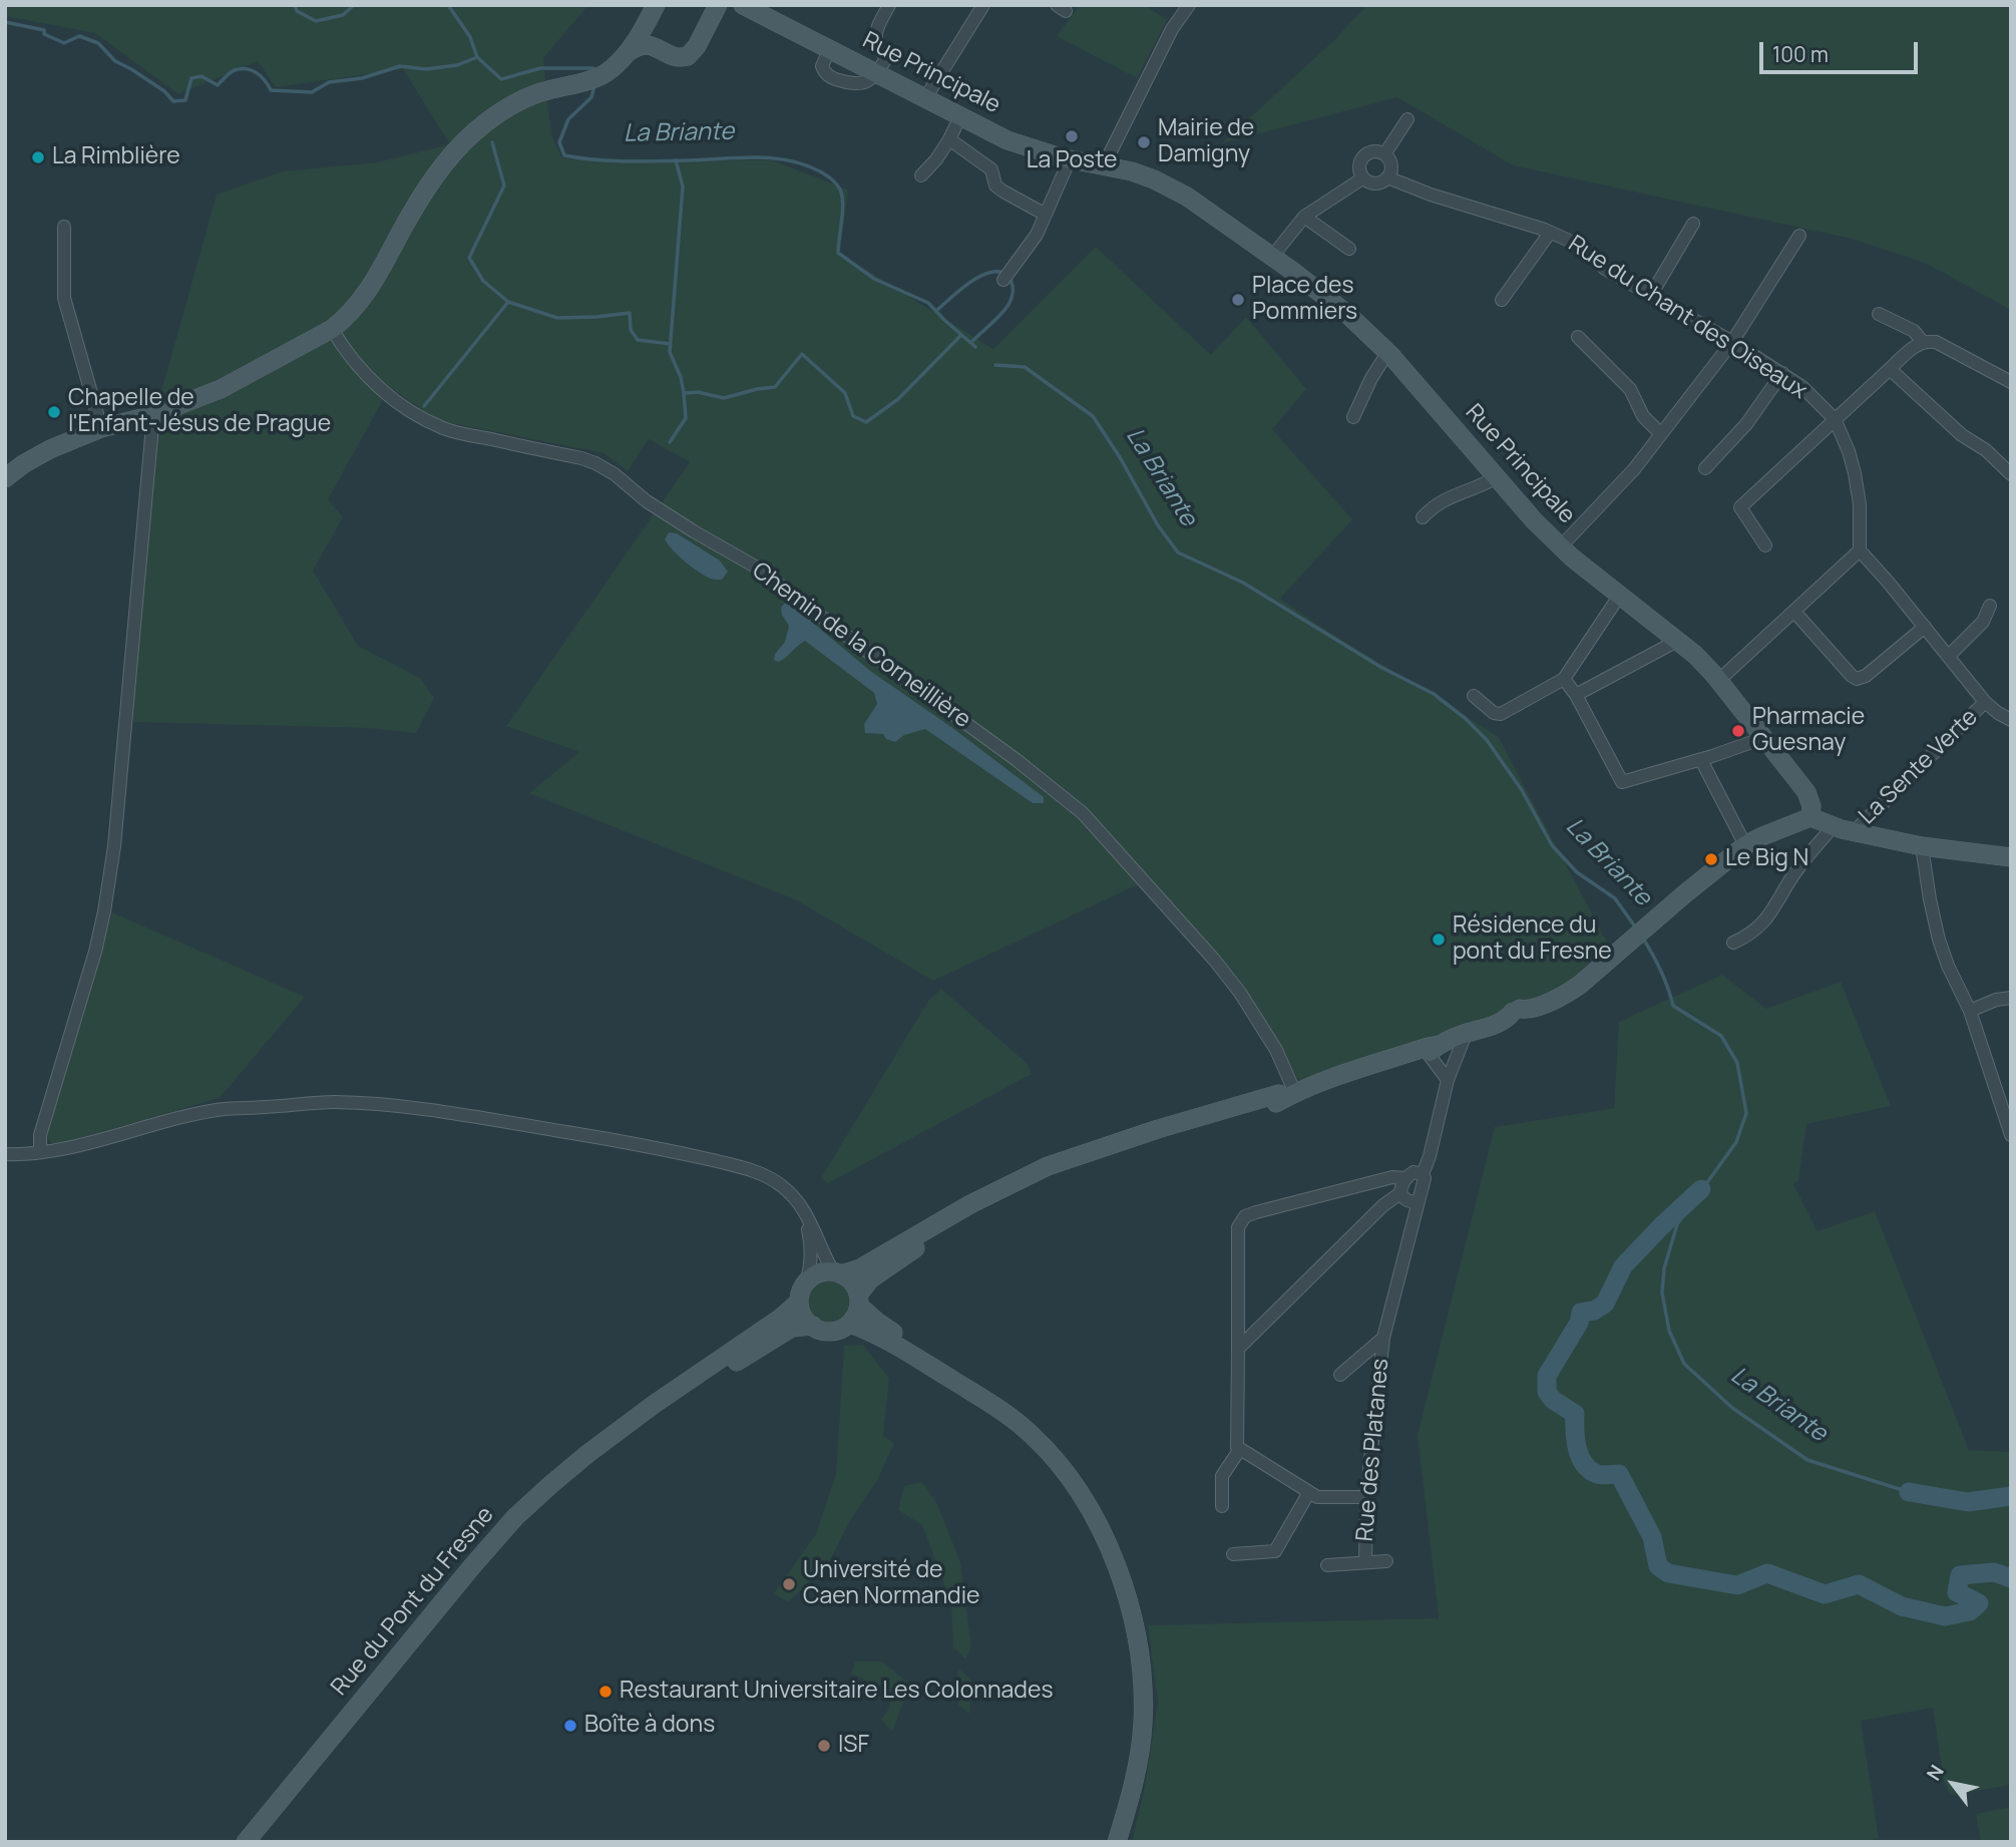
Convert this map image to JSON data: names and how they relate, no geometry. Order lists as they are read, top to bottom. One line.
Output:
{"streets":{"main road":["Rue Principale","Rue du Pont du Fresne"],"street":["Rue du Chant des Oiseaux","Chemin de la Corneillière","La Sente Verte","Rue des Platanes"]},"water":["La Briante"],"places":["La Poste","Mairie de Damigny","La Rimblière","Place des Pommiers","Chapelle de l'Enfant-Jésus de Prague","Pharmacie Guesnay","Le Big N","Résidence du pont du Fresne","Université de Caen Normandie","Restaurant Universitaire Les Colonnades","Boîte à dons","ISF"],"scale_bar":"100 m","north":"top left"}
